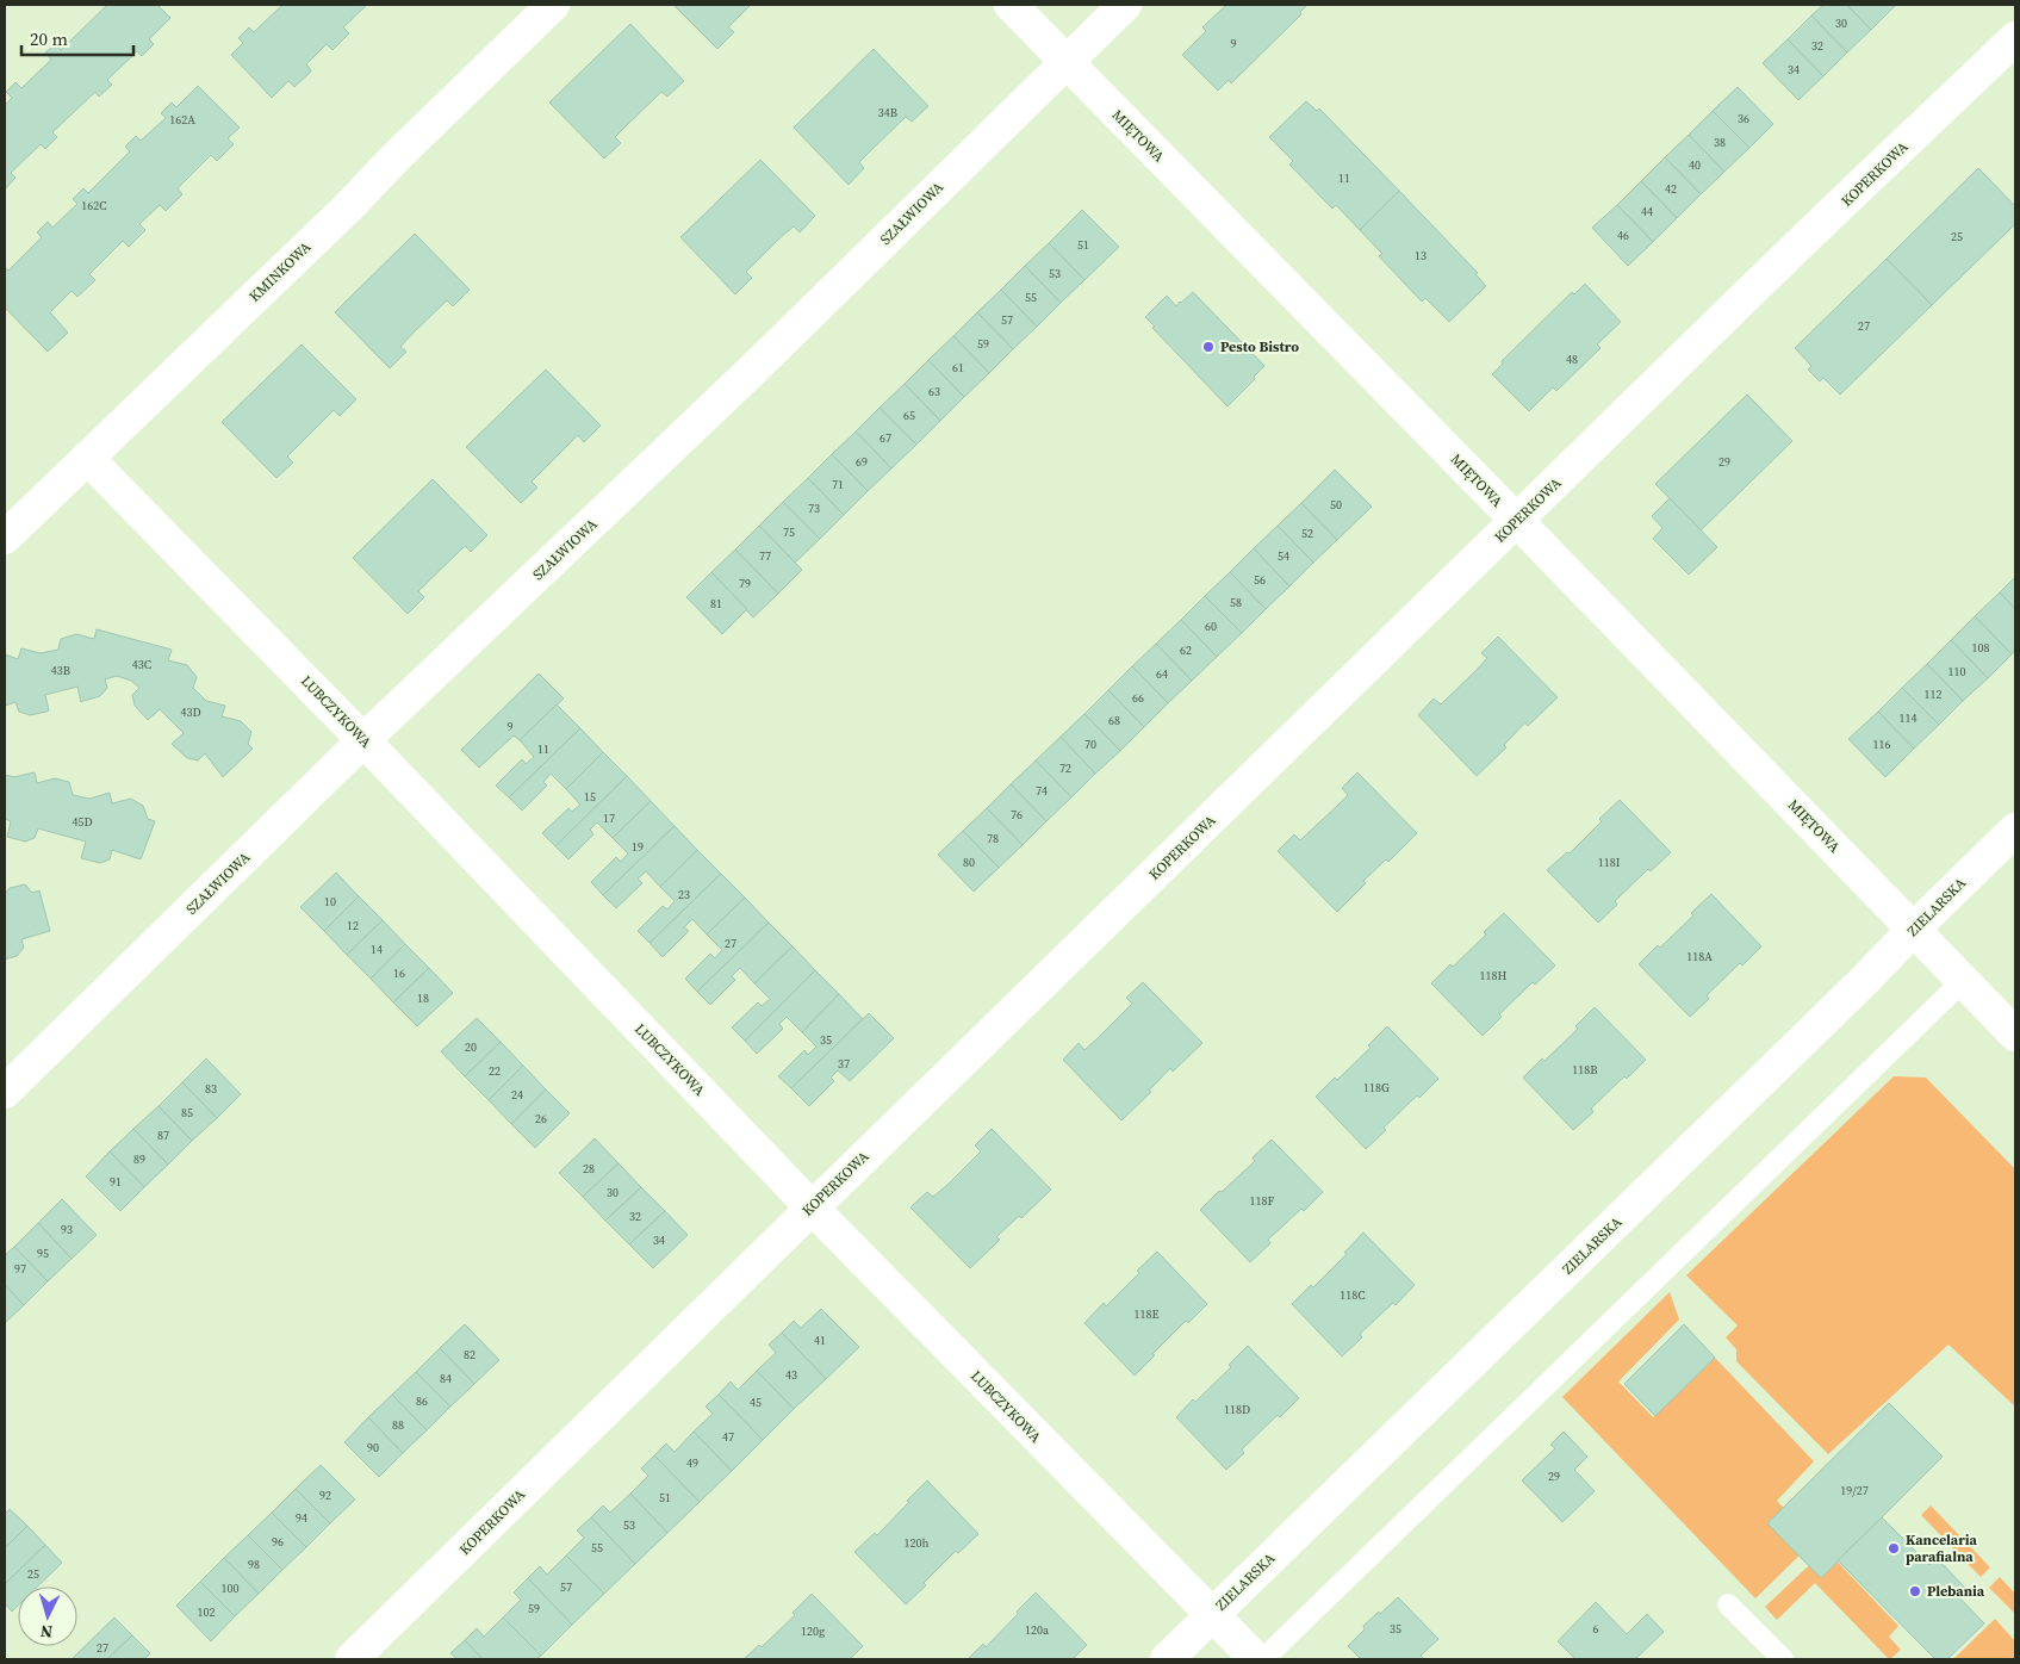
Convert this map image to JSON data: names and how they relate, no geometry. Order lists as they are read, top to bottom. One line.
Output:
{"streets":{"street":["MIĘTOWA","KOPERKOWA","SZAŁWIOWA","KMINKOWA","LUBCZYKOWA","ZIELARSKA"]},"crossings":[["MIĘTOWA","KOPERKOWA"],["MIĘTOWA","SZAŁWIOWA"],["MIĘTOWA","ZIELARSKA"],["KOPERKOWA","LUBCZYKOWA"],["SZAŁWIOWA","LUBCZYKOWA"],["KMINKOWA","LUBCZYKOWA"],["LUBCZYKOWA","ZIELARSKA"]],"places":["Pesto Bistro","Kancelaria parafialna","Plebania"],"house_numbers":["30","9","32","34","34B","36","162A","38","40","11","42","162C","44","46","25","51","13","53","55","57","27","59","48","61","63","65","67","69","29","71","50","73","75","52","77","54","56","79","58","81","60","108","62","43C","43B","110","64","112","66","43D","114","68","9","70","116","11","72","74","15","76","17","45D","78","19","80","118I","23","10","12","27","14","118A","16","118H","18","35","20","37","118B","22","118G","83","24","85","26","87","89","28","91","30","118F","32","93","34","95","97","118C","118E","41","82","43","84","86","45","118D","88","47","90","49","29","19/27","92","51","94","53","96","120h","55","98","25","57","100","59","102","35","6","120a","120g","27"],"scale_bar":"20 m","north":"bottom"}
